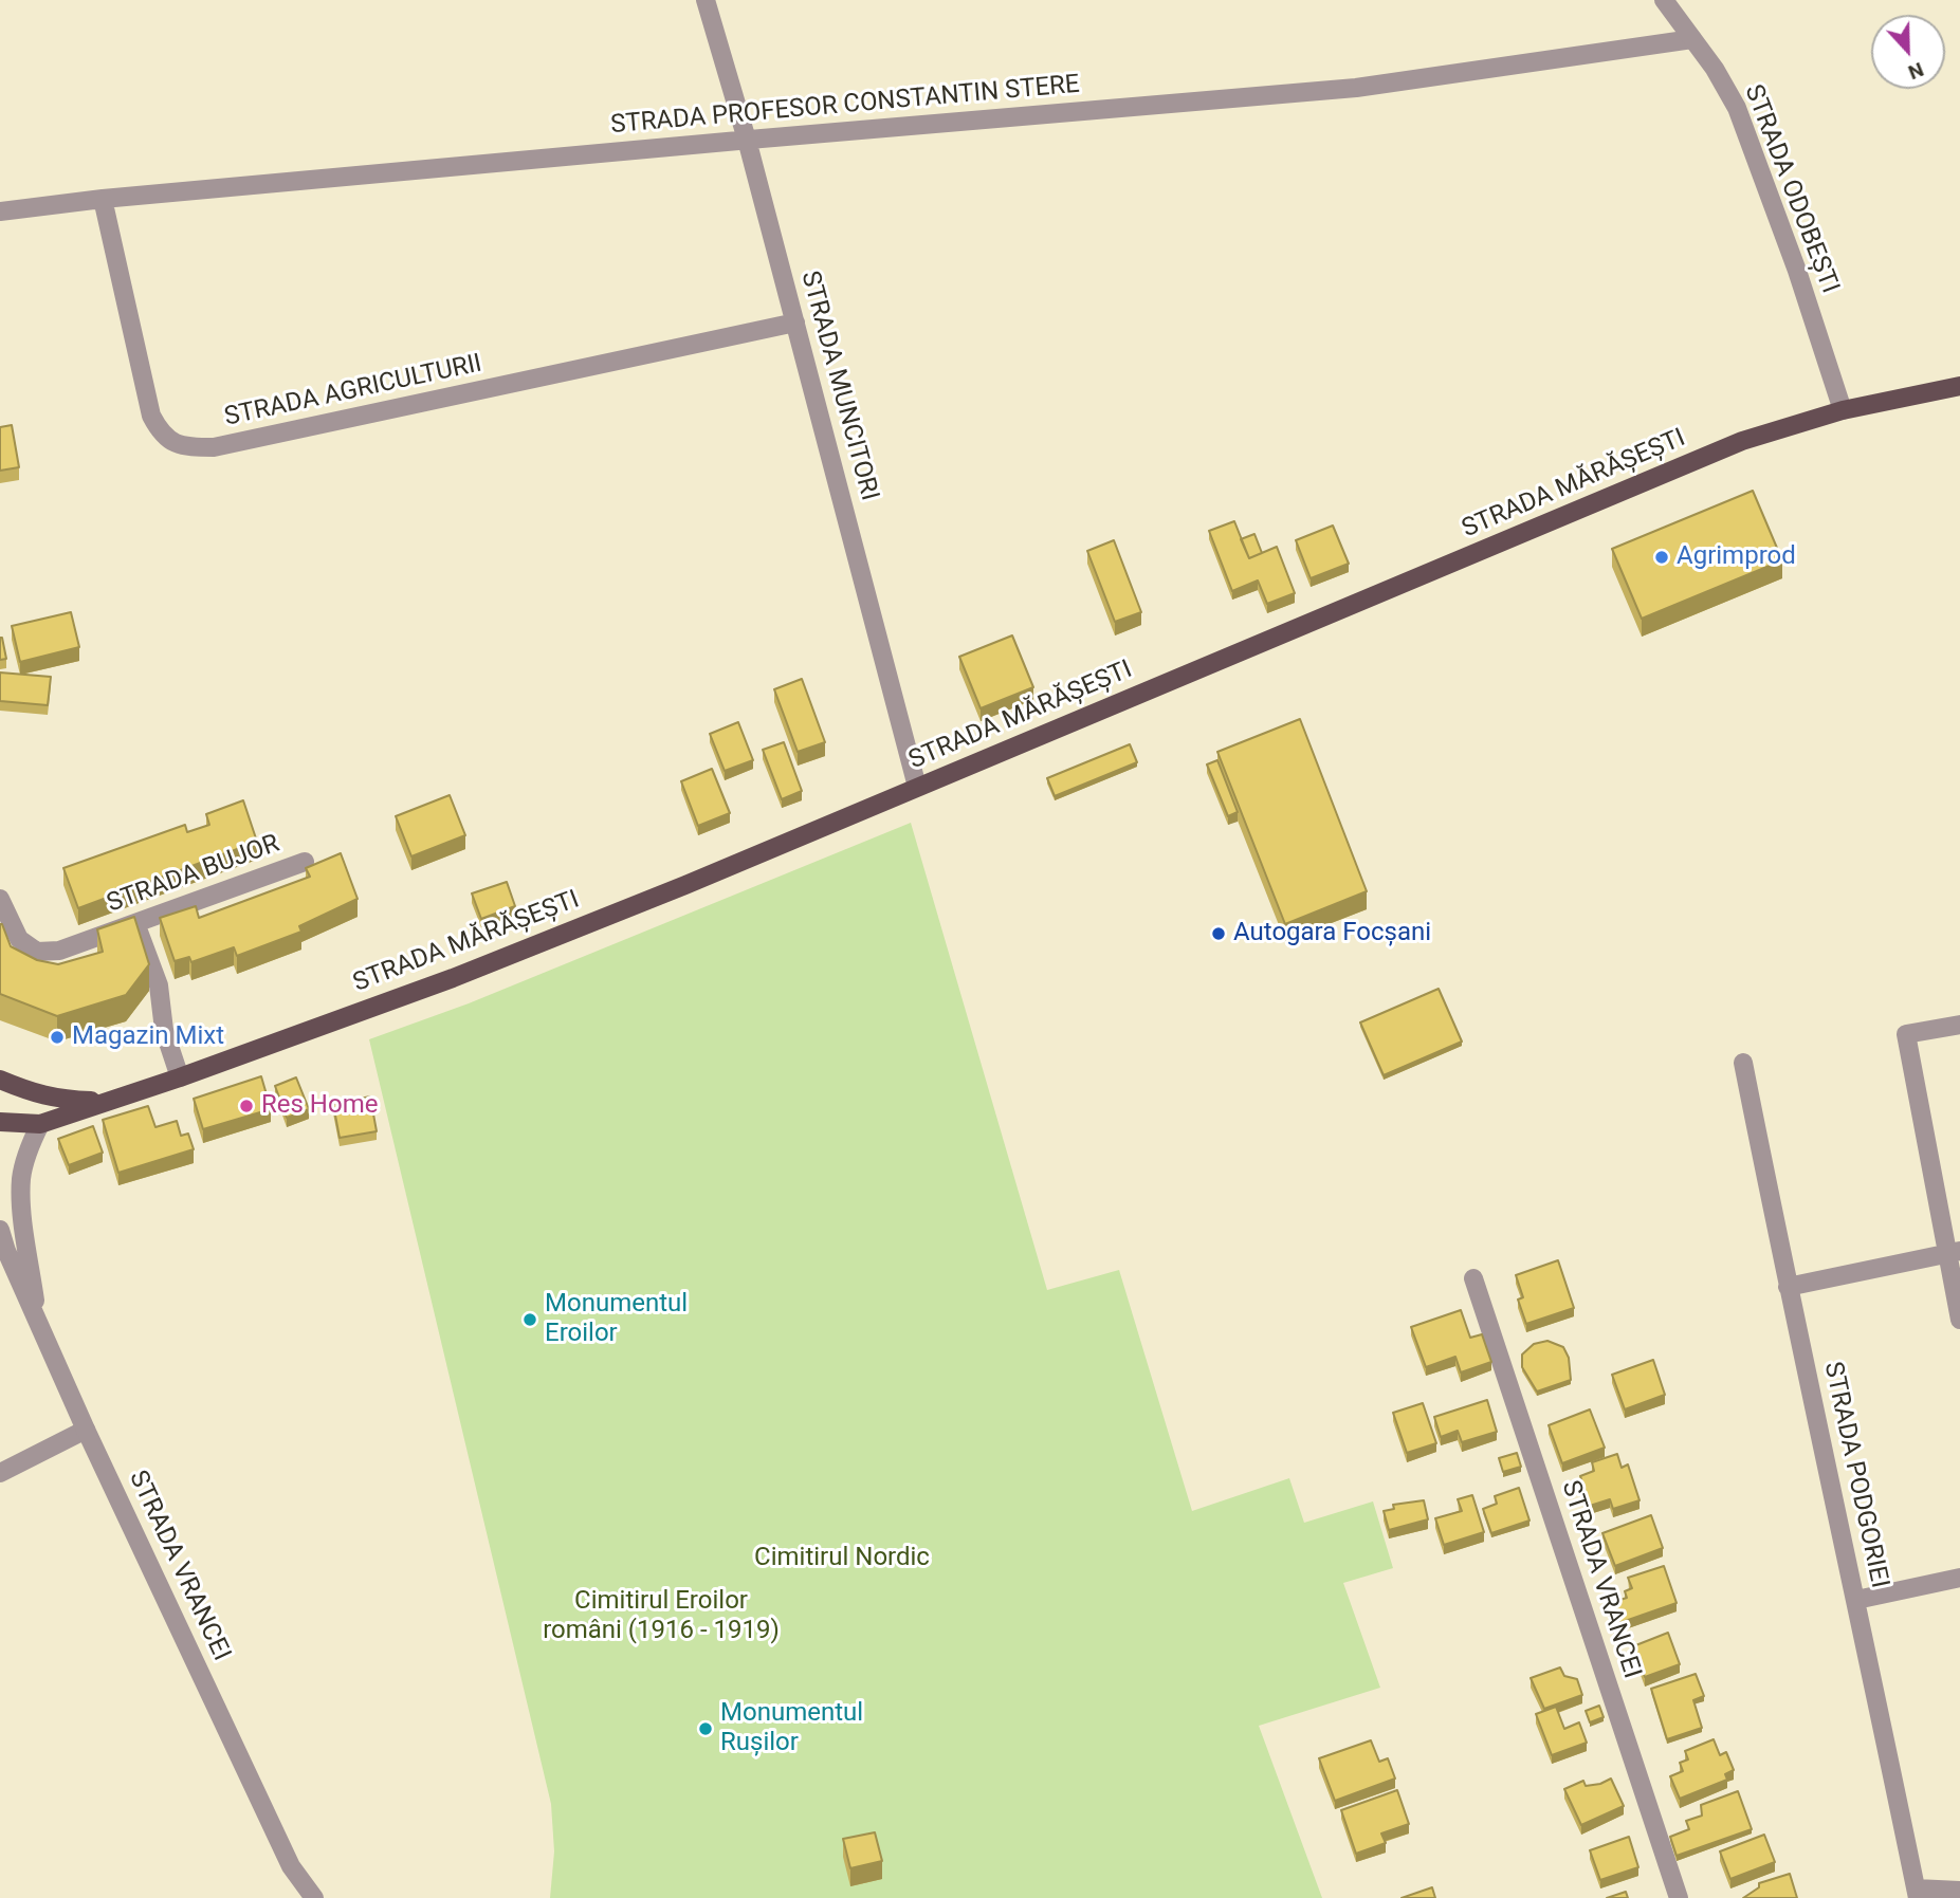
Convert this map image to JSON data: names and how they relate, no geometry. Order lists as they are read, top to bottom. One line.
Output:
{"streets":{"main road":["STRADA MĂRĂȘEȘTI"],"street":["STRADA PROFESOR CONSTANTIN STERE","STRADA ODOBEȘTI","STRADA MUNCITORI","STRADA AGRICULTURII","STRADA BUJOR","STRADA PODGORIEI","STRADA VRANCEI"]},"crossings":[["STRADA PROFESOR CONSTANTIN STERE","STRADA ODOBEȘTI"],["STRADA PROFESOR CONSTANTIN STERE","STRADA MUNCITORI"],["STRADA PROFESOR CONSTANTIN STERE","STRADA AGRICULTURII"],["STRADA ODOBEȘTI","STRADA MĂRĂȘEȘTI"],["STRADA MUNCITORI","STRADA AGRICULTURII"],["STRADA MUNCITORI","STRADA MĂRĂȘEȘTI"]],"parks":["Cimitirul Nordic","Cimitirul Eroilor români (1916 - 1919)"],"places":["Agrimprod","Autogara Focșani","Magazin Mixt","Res Home","Monumentul Eroilor","Monumentul Rușilor"],"north":"bottom"}
